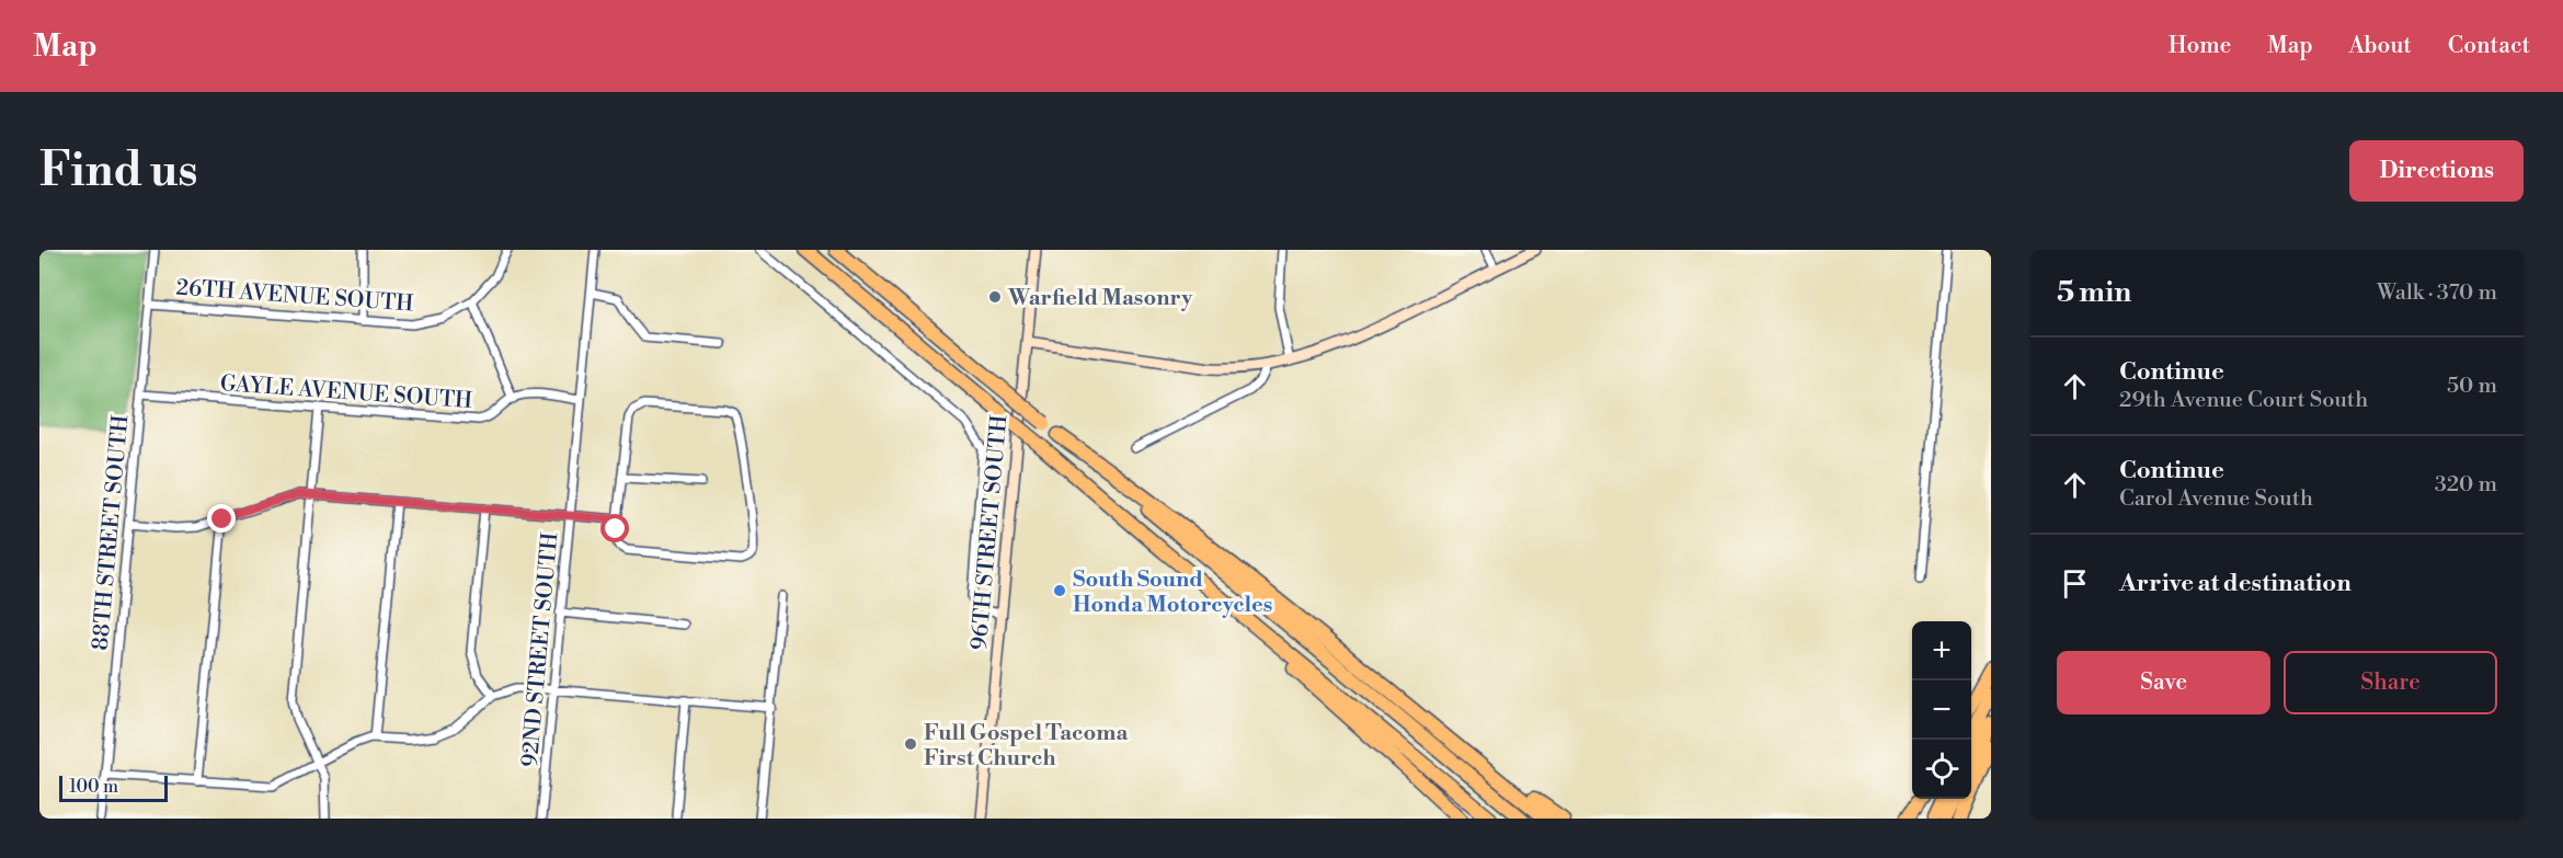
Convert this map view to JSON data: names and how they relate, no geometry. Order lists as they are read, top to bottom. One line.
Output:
{"streets":{"main road":["96TH STREET SOUTH"],"street":["26TH AVENUE SOUTH","GAYLE AVENUE SOUTH","88TH STREET SOUTH","92ND STREET SOUTH"]},"crossings":[["26TH AVENUE SOUTH","88TH STREET SOUTH"],["GAYLE AVENUE SOUTH","88TH STREET SOUTH"]],"places":["Warfield Masonry","South Sound Honda Motorcycles","Full Gospel Tacoma First Church"],"scale_bar":"100 m","page":{"header":"Map","nav":["Home","Map","About","Contact"],"buttons":["Directions",["Save","Share"]],"title":"Find us","heading":["5 min","Walk · 370 m"],"list":[["Continue","29th Avenue Court South","50 m"],["Continue","Carol Avenue South","320 m"],"Arrive at destination"],"map_buttons":["+","−"],"scale":"100 m"}}
